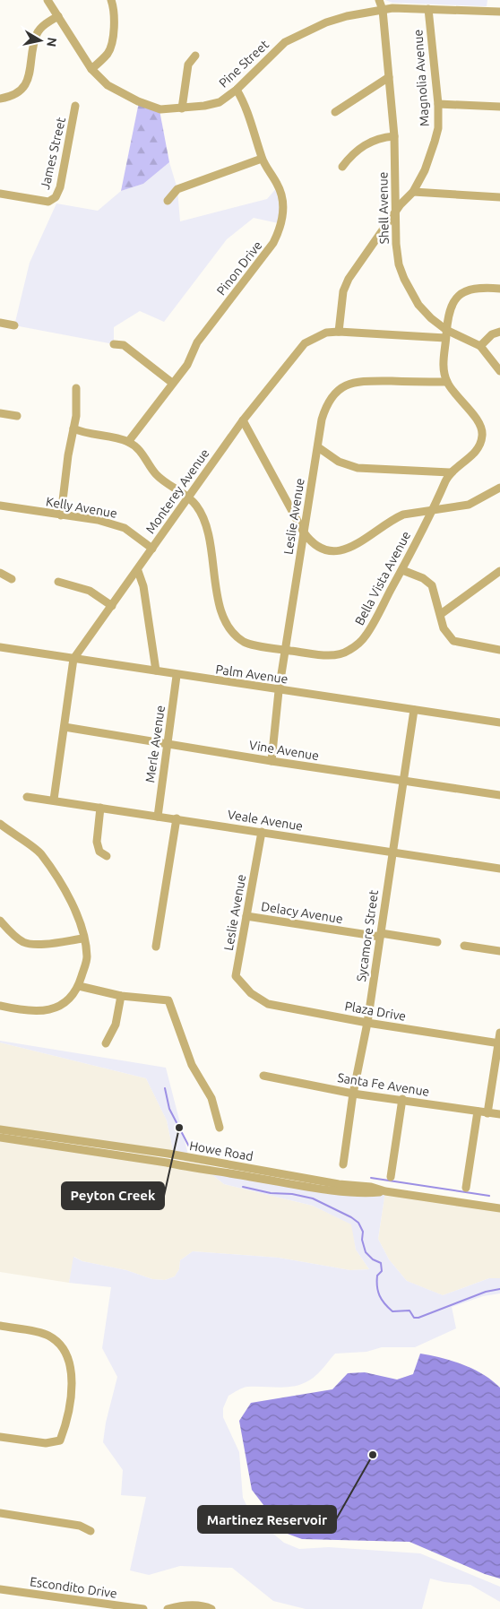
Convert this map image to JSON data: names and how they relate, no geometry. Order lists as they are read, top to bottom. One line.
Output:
{"streets":{"street":["Pine Street","Magnolia Avenue","James Street","Shell Avenue","Pinon Drive","Monterey Avenue","Kelly Avenue","Leslie Avenue","Bella Vista Avenue","Palm Avenue","Merle Avenue","Vine Avenue","Veale Avenue","Delacy Avenue","Sycamore Street","Plaza Drive","Santa Fe Avenue","Howe Road","Escondito Drive"]},"crossings":[["Pine Street","Magnolia Avenue"],["Pine Street","Shell Avenue"],["Pine Street","Pinon Drive"],["Magnolia Avenue","Shell Avenue"],["Magnolia Avenue","Monterey Avenue"],["Shell Avenue","Monterey Avenue"],["Shell Avenue","Bella Vista Avenue"],["Pinon Drive","Bella Vista Avenue"],["Monterey Avenue","Kelly Avenue"],["Monterey Avenue","Bella Vista Avenue"],["Monterey Avenue","Palm Avenue"],["Monterey Avenue","Vine Avenue"],["Monterey Avenue","Veale Avenue"],["Leslie Avenue","Bella Vista Avenue"],["Leslie Avenue","Palm Avenue"],["Leslie Avenue","Vine Avenue"],["Leslie Avenue","Veale Avenue"],["Leslie Avenue","Delacy Avenue"],["Leslie Avenue","Plaza Drive"],["Palm Avenue","Merle Avenue"],["Palm Avenue","Sycamore Street"],["Merle Avenue","Vine Avenue"],["Merle Avenue","Veale Avenue"],["Vine Avenue","Sycamore Street"],["Veale Avenue","Sycamore Street"],["Delacy Avenue","Sycamore Street"],["Sycamore Street","Plaza Drive"],["Sycamore Street","Santa Fe Avenue"]],"places":["Peyton Creek","Martinez Reservoir"],"north":"right"}
